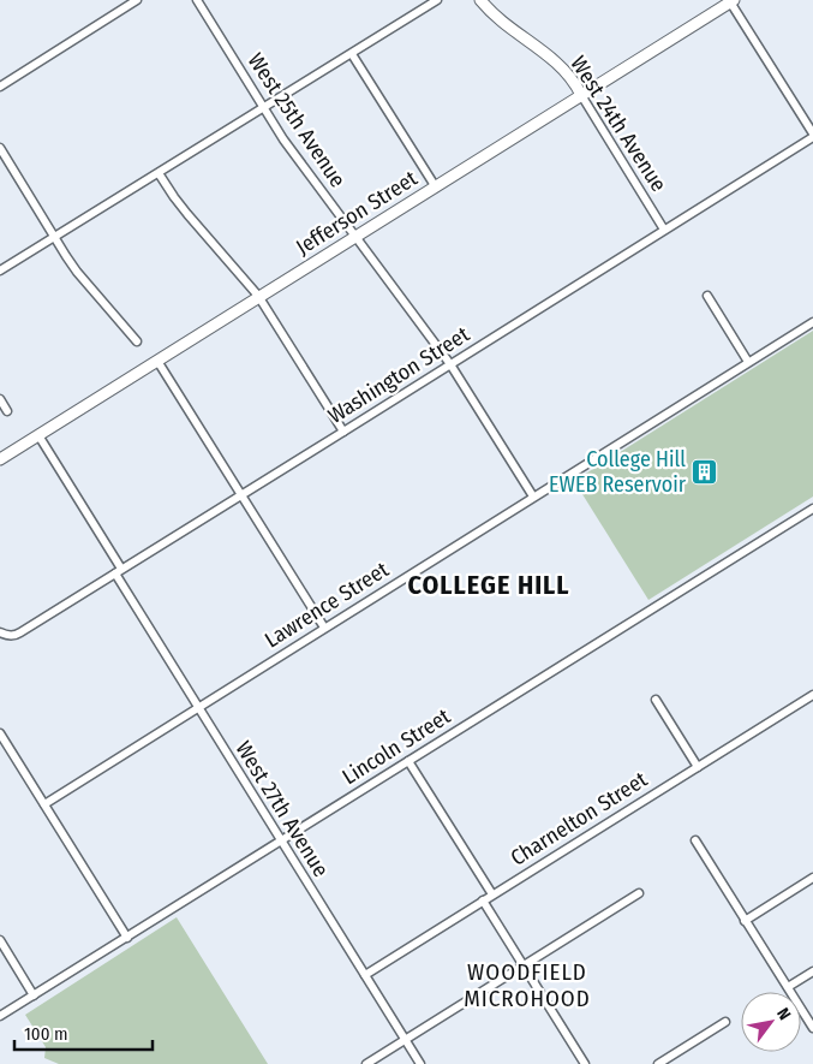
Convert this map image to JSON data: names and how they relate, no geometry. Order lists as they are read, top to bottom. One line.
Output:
{"streets":{"street":["West 25th Avenue","West 24th Avenue","Jefferson Street","Washington Street","Lawrence Street","Lincoln Street","West 27th Avenue","Charnelton Street"]},"crossings":[["West 25th Avenue","Jefferson Street"],["West 25th Avenue","Washington Street"],["West 25th Avenue","Lawrence Street"],["West 24th Avenue","Jefferson Street"],["West 24th Avenue","Washington Street"],["Jefferson Street","West 27th Avenue"],["Washington Street","West 27th Avenue"],["Lawrence Street","West 27th Avenue"],["Lincoln Street","West 27th Avenue"],["West 27th Avenue","Charnelton Street"]],"districts":["COLLEGE HILL","WOODFIELD MICROHOOD"],"places":{"building":["College Hill EWEB Reservoir"]},"scale_bar":"100 m","north":"top right"}
